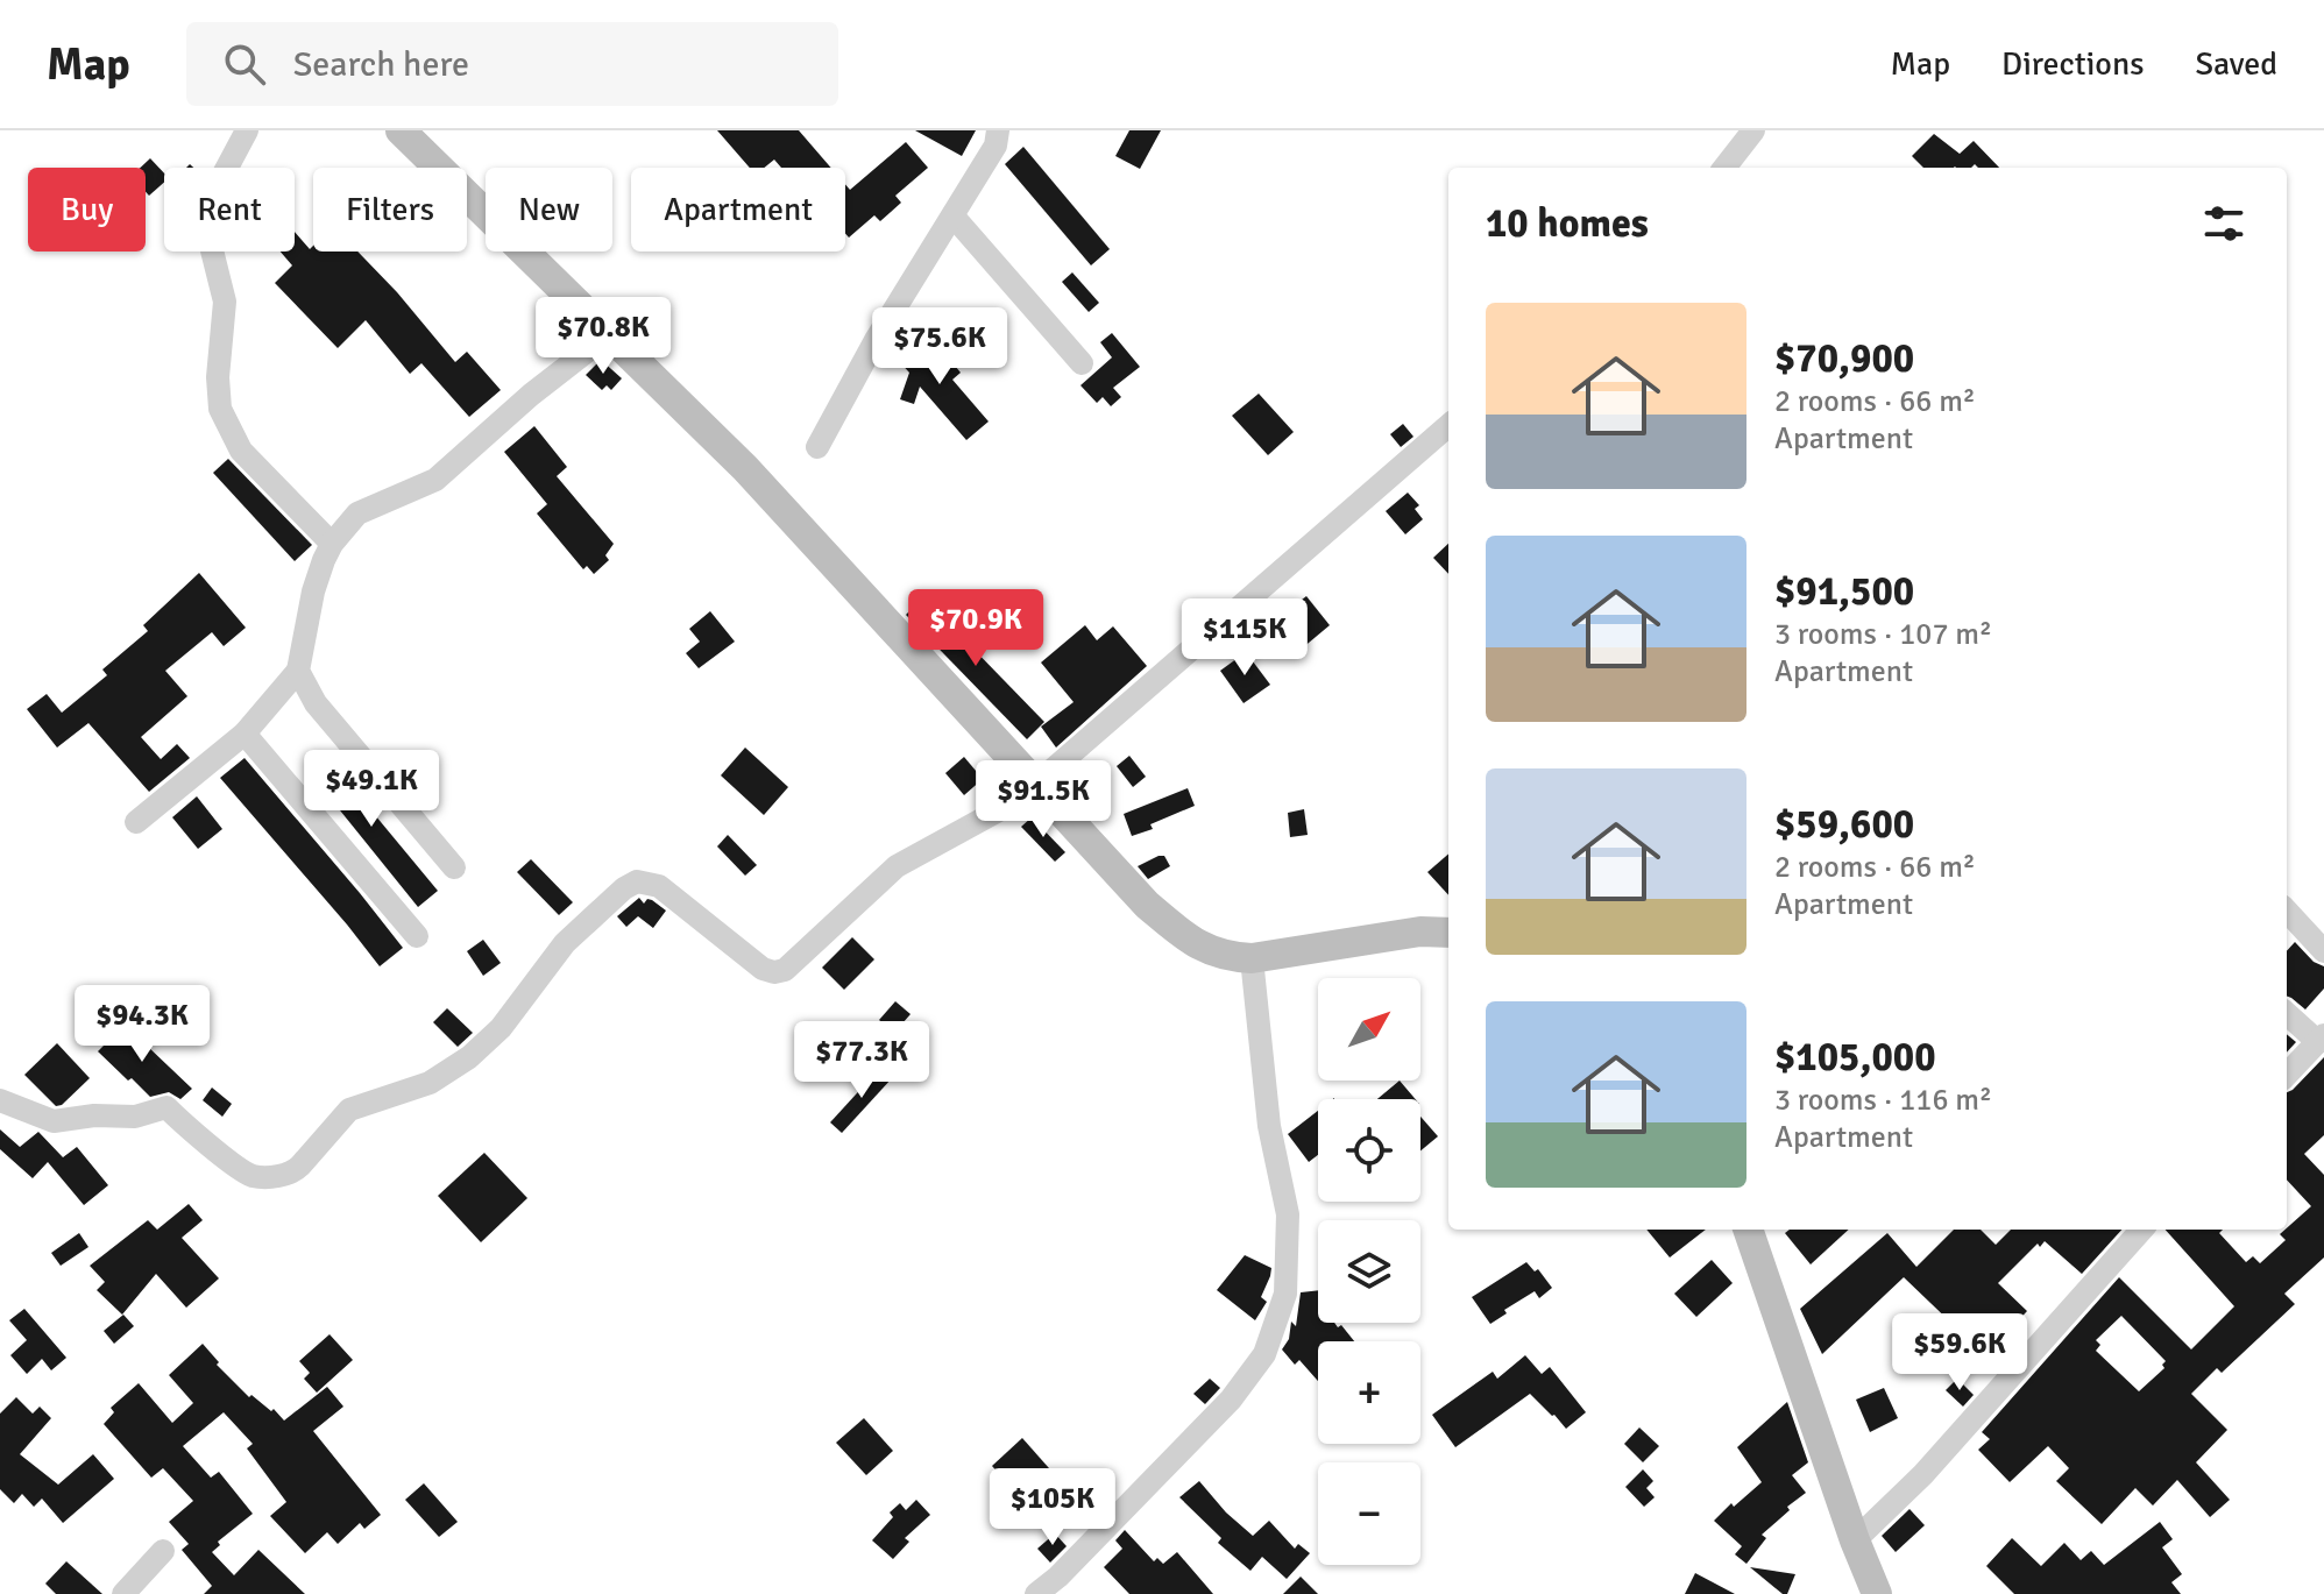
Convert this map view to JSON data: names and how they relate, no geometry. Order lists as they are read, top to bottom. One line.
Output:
{"north":"top right","page":{"header":"Map","search":"Search here","nav":["Map","Directions","Saved"],"chip":["Buy","Rent","Filters","New","Apartment"],"heading":"10 homes","list":[{"name":"$70,900","note":"2 rooms · 66 m² · Apartment"},{"name":"$91,500","note":"3 rooms · 107 m² · Apartment"},{"name":"$59,600","note":"2 rooms · 66 m² · Apartment"},{"name":"$105,000","note":"3 rooms · 116 m² · Apartment"}],"price":["$70.8K","$75.6K","$70.9K","$115K","$49.1K","$91.5K","$94.3K","$77.3K","$59.6K","$105K"],"map_buttons":["+","−"]}}
